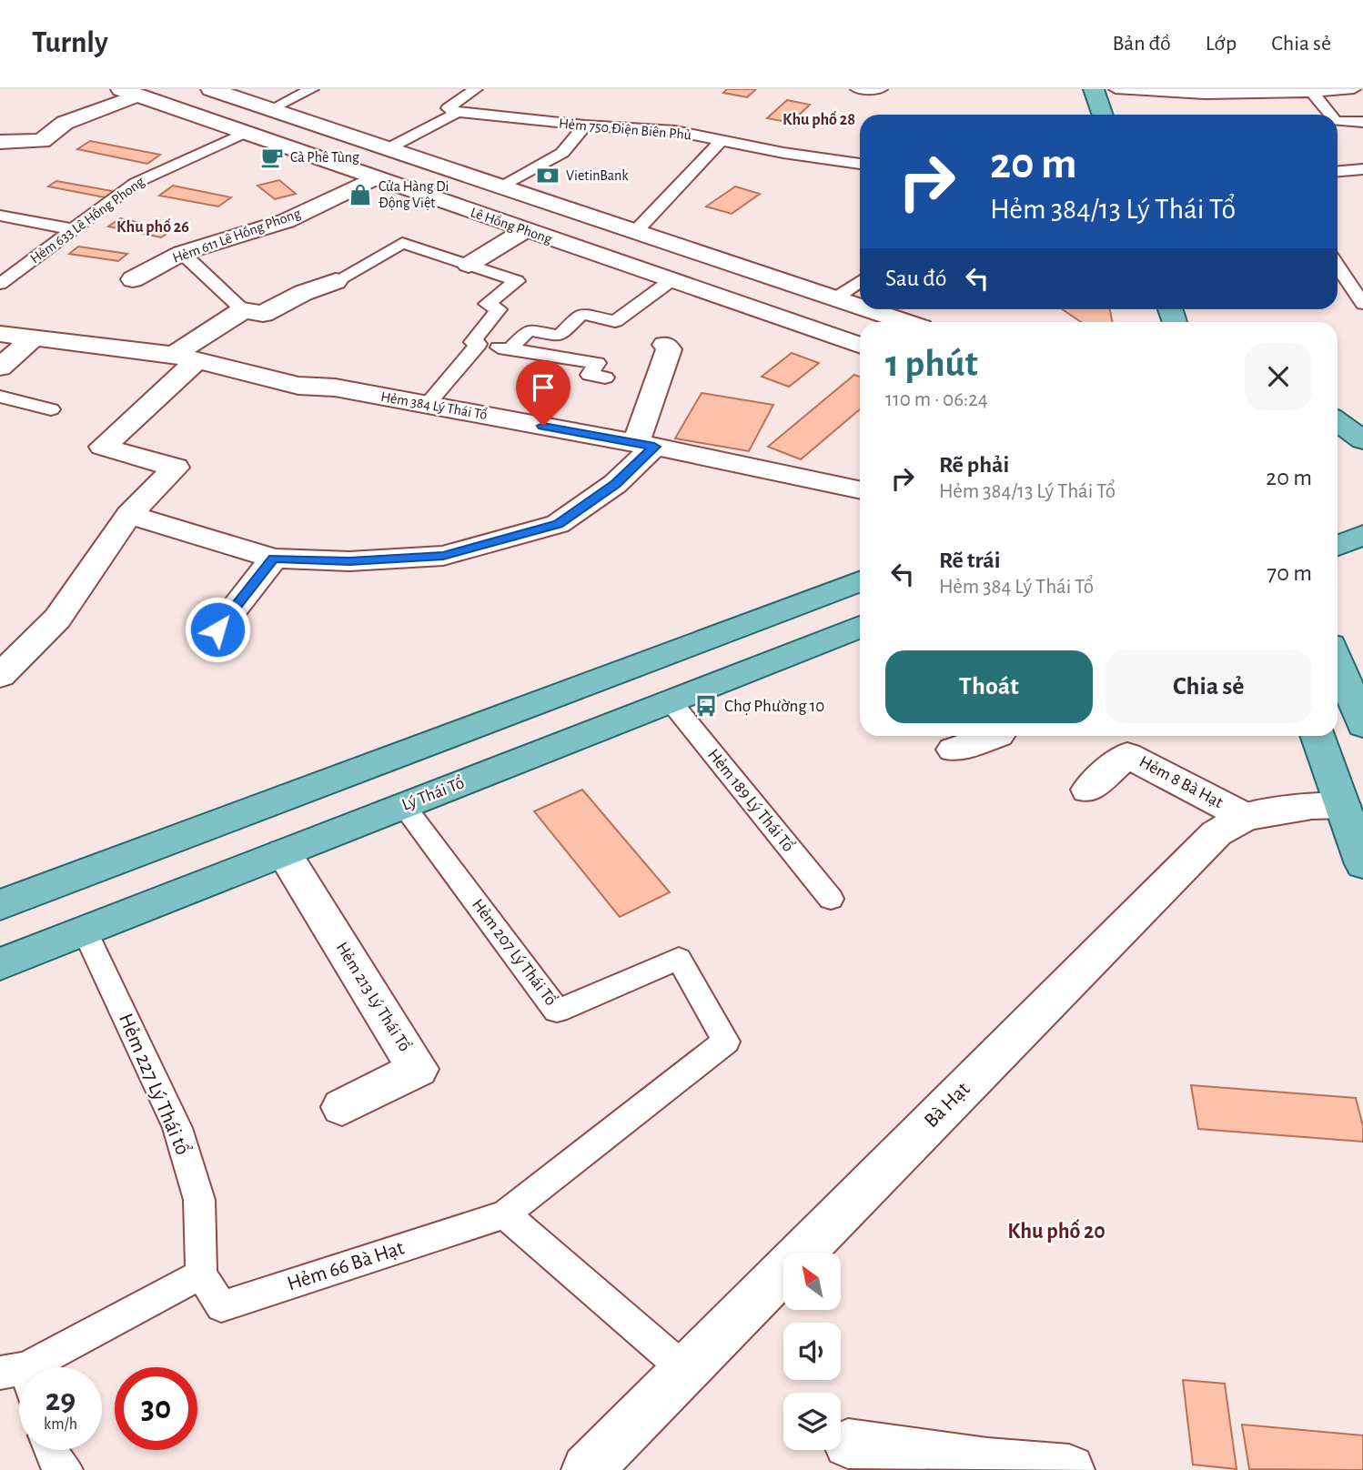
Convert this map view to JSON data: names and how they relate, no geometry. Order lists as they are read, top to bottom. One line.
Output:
{"streets":{"main road":["Lý Thái Tổ"],"street":["Lê Hồng Phong","Hẻm 611 Lê Hồng Phong","Hẻm 384 Lý Thái Tổ","Hẻm 8 Bà Hạt","Hẻm 213 Lý Thái Tổ","Bà Hạt"],"lane":["Hẻm 750 Điện Biên Phủ","Hẻm 633 Lê Hồng Phong","Hẻm 189 Lý Thái Tổ","Hẻm 207 Lý Thái Tổ","Hẻm 227 Lý Thái tổ","Hẻm 66 Bà Hạt"]},"crossings":[["Hẻm 633 Lê Hồng Phong","Lê Hồng Phong"],["Lê Hồng Phong","Hẻm 611 Lê Hồng Phong"],["Hẻm 8 Bà Hạt","Bà Hạt"],["Lý Thái Tổ","Hẻm 189 Lý Thái Tổ"],["Lý Thái Tổ","Hẻm 207 Lý Thái Tổ"],["Lý Thái Tổ","Hẻm 213 Lý Thái Tổ"],["Lý Thái Tổ","Hẻm 227 Lý Thái tổ"],["Hẻm 207 Lý Thái Tổ","Hẻm 66 Bà Hạt"],["Hẻm 227 Lý Thái tổ","Hẻm 66 Bà Hạt"]],"districts":["Khu phố 28","Khu phố 26","Khu phố 20"],"places":{"cafe":["Cà Phê Tùng"],"bank":["VietinBank"],"shop":["Cửa Hàng Di Động Việt"],"bus stop":["Chợ Phường 10"]},"north":"top left","page":{"header":"Turnly","nav":["Bản đồ","Lớp","Chia sẻ"],"turn":["20 m","Hẻm 384/13 Lý Thái Tổ"],"then":"Sau đó","heading":["1 phút","110 m · 06:24"],"list":[{"name":"Rẽ phải","note":"Hẻm 384/13 Lý Thái Tổ","value":"20 m"},{"name":"Rẽ trái","note":"Hẻm 384 Lý Thái Tổ","value":"70 m"}],"buttons":["Thoát","Chia sẻ"],"speed":"29 km/h","limit":"30"}}
